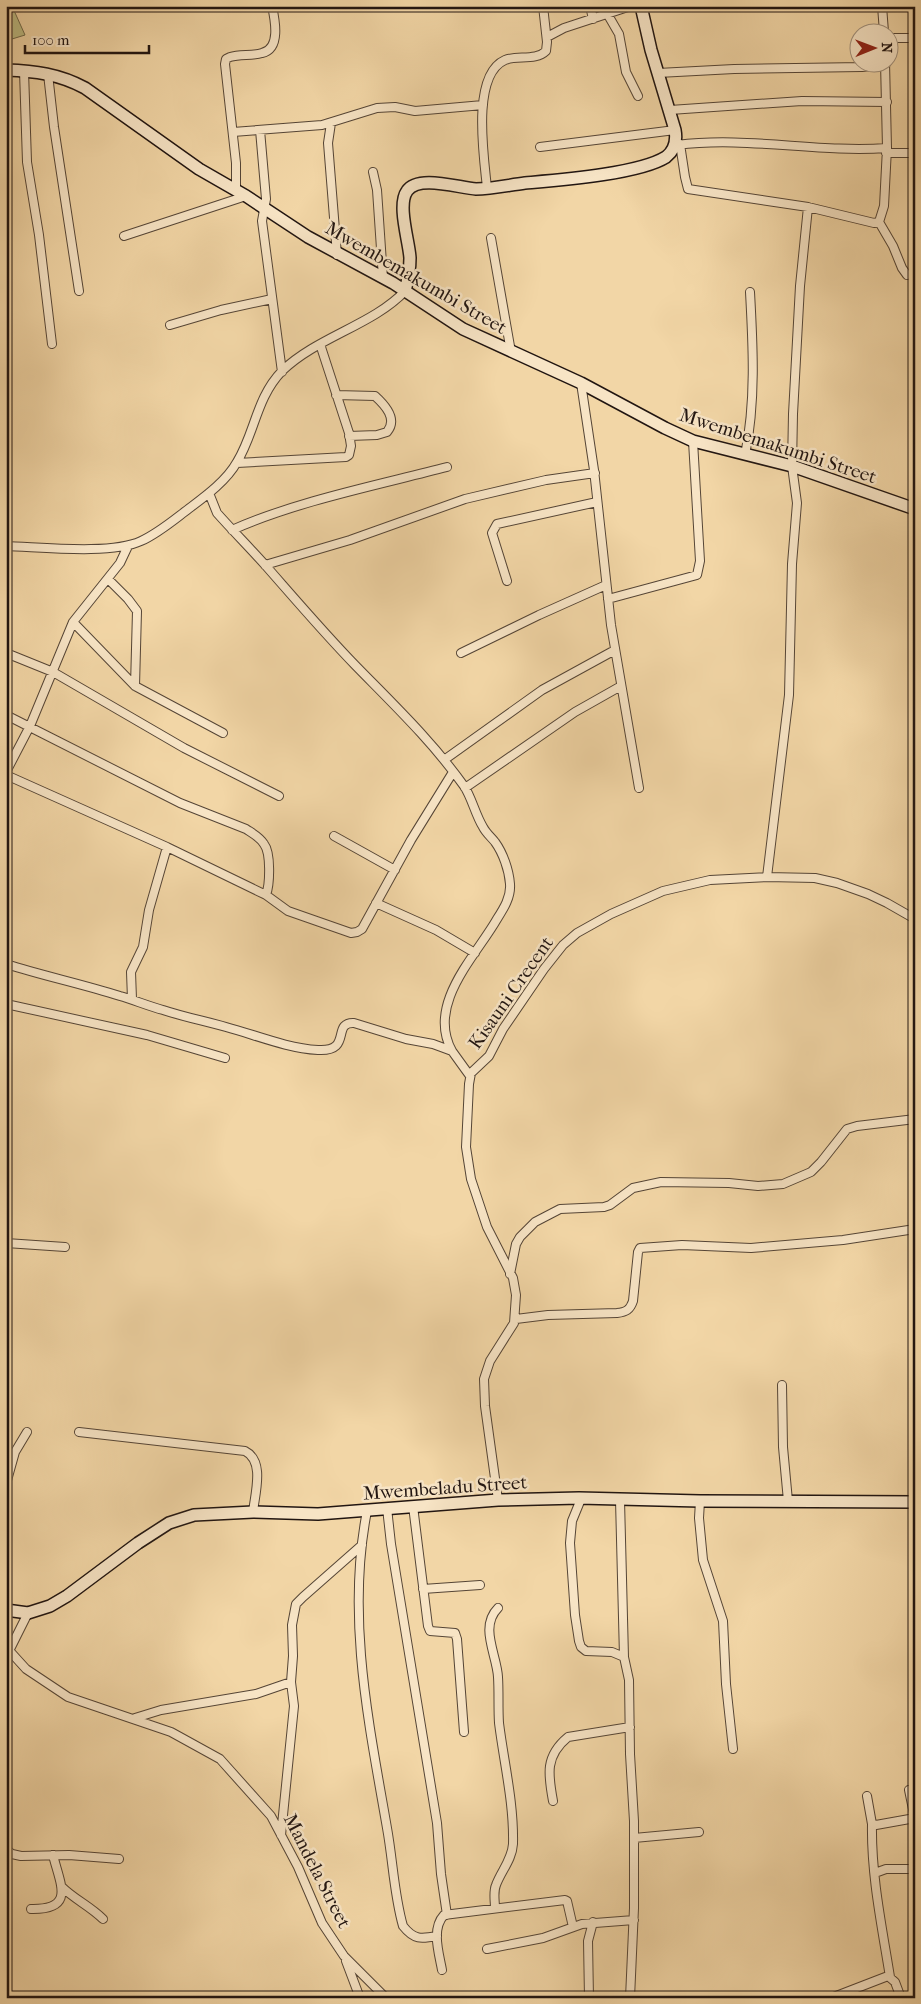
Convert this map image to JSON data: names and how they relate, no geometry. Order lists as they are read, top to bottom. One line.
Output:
{"streets":{"street":["Mwembemakumbi Street","Kisauni Crecent","Mwembeladu Street","Mandela Street"]},"crossings":[["Kisauni Crecent","Mwembeladu Street"]],"scale_bar":"100 m","north":"right"}
